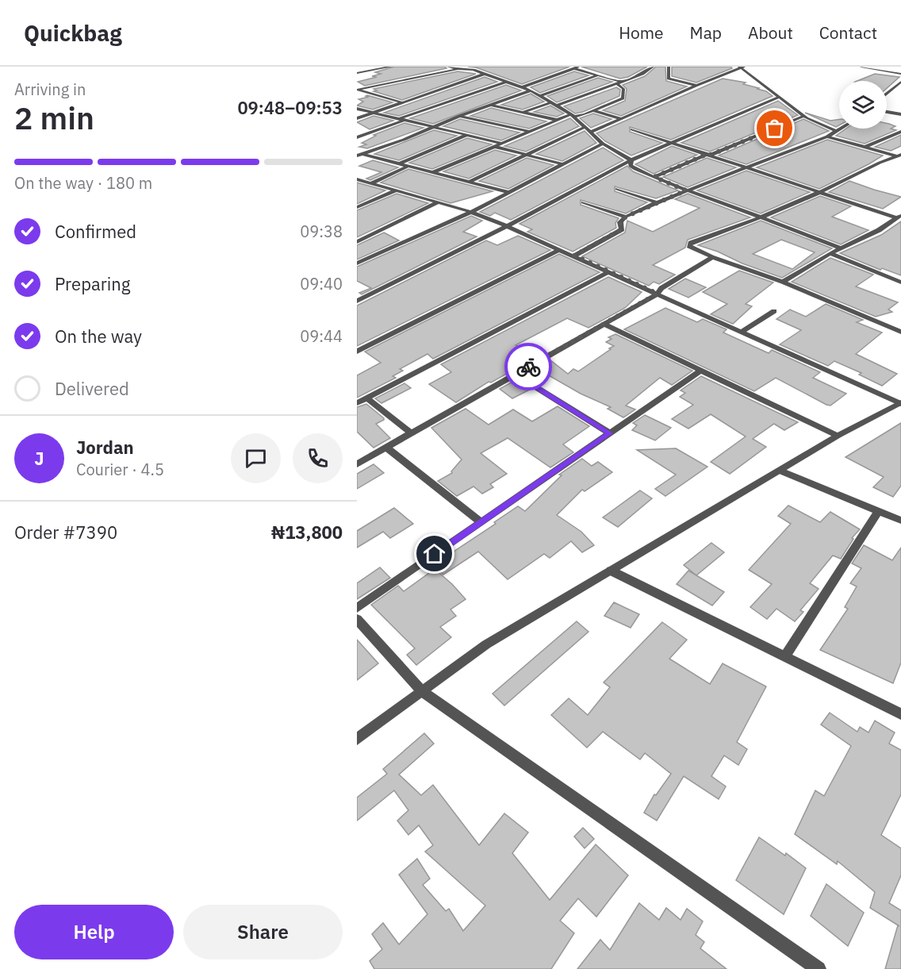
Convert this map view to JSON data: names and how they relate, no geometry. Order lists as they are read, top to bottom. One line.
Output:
{"page":{"header":"Quickbag","nav":["Home","Map","About","Contact"],"heading":["2 min","Arriving in","09:48–09:53"],"panel":["Jordan","Courier · 4.5","Order #7390","₦13,800"],"bar":"On the way · 180 m","list":[["Confirmed","09:38"],["Preparing","09:40"],["On the way","09:44"],"Delivered"],"round":"J","buttons":["Help","Share"]}}
